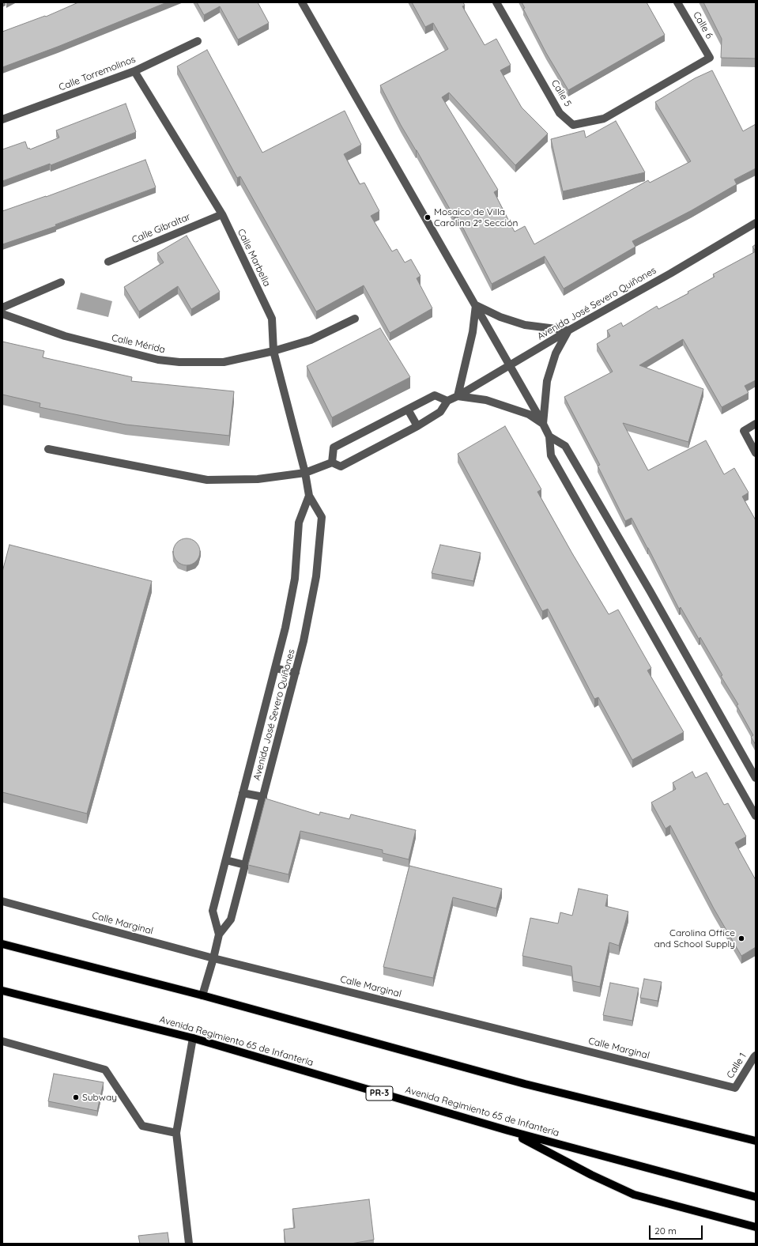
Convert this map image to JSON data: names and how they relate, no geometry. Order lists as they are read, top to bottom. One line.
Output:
{"streets":{"main road":["Avenida Regimiento 65 de Infantería","PR-3"],"street":["Calle 6","Calle Torremolinos","Calle 5","Calle Gibraltar","Calle Marbella","Avenida José Severo Quiñones","Calle Mérida","Calle Marginal","Calle 1"]},"crossings":[["Calle 6","Calle 5"],["Calle Torremolinos","Calle Marbella"],["Calle Gibraltar","Calle Marbella"],["Calle Marbella","Avenida José Severo Quiñones"],["Calle Marbella","Calle Mérida"],["Avenida José Severo Quiñones","Calle Marginal"],["Calle Marginal","Calle 1"]],"places":["Mosaico de Villa Carolina 2ª Sección","Carolina Office and School Supply","Subway"],"scale_bar":"20 m"}
